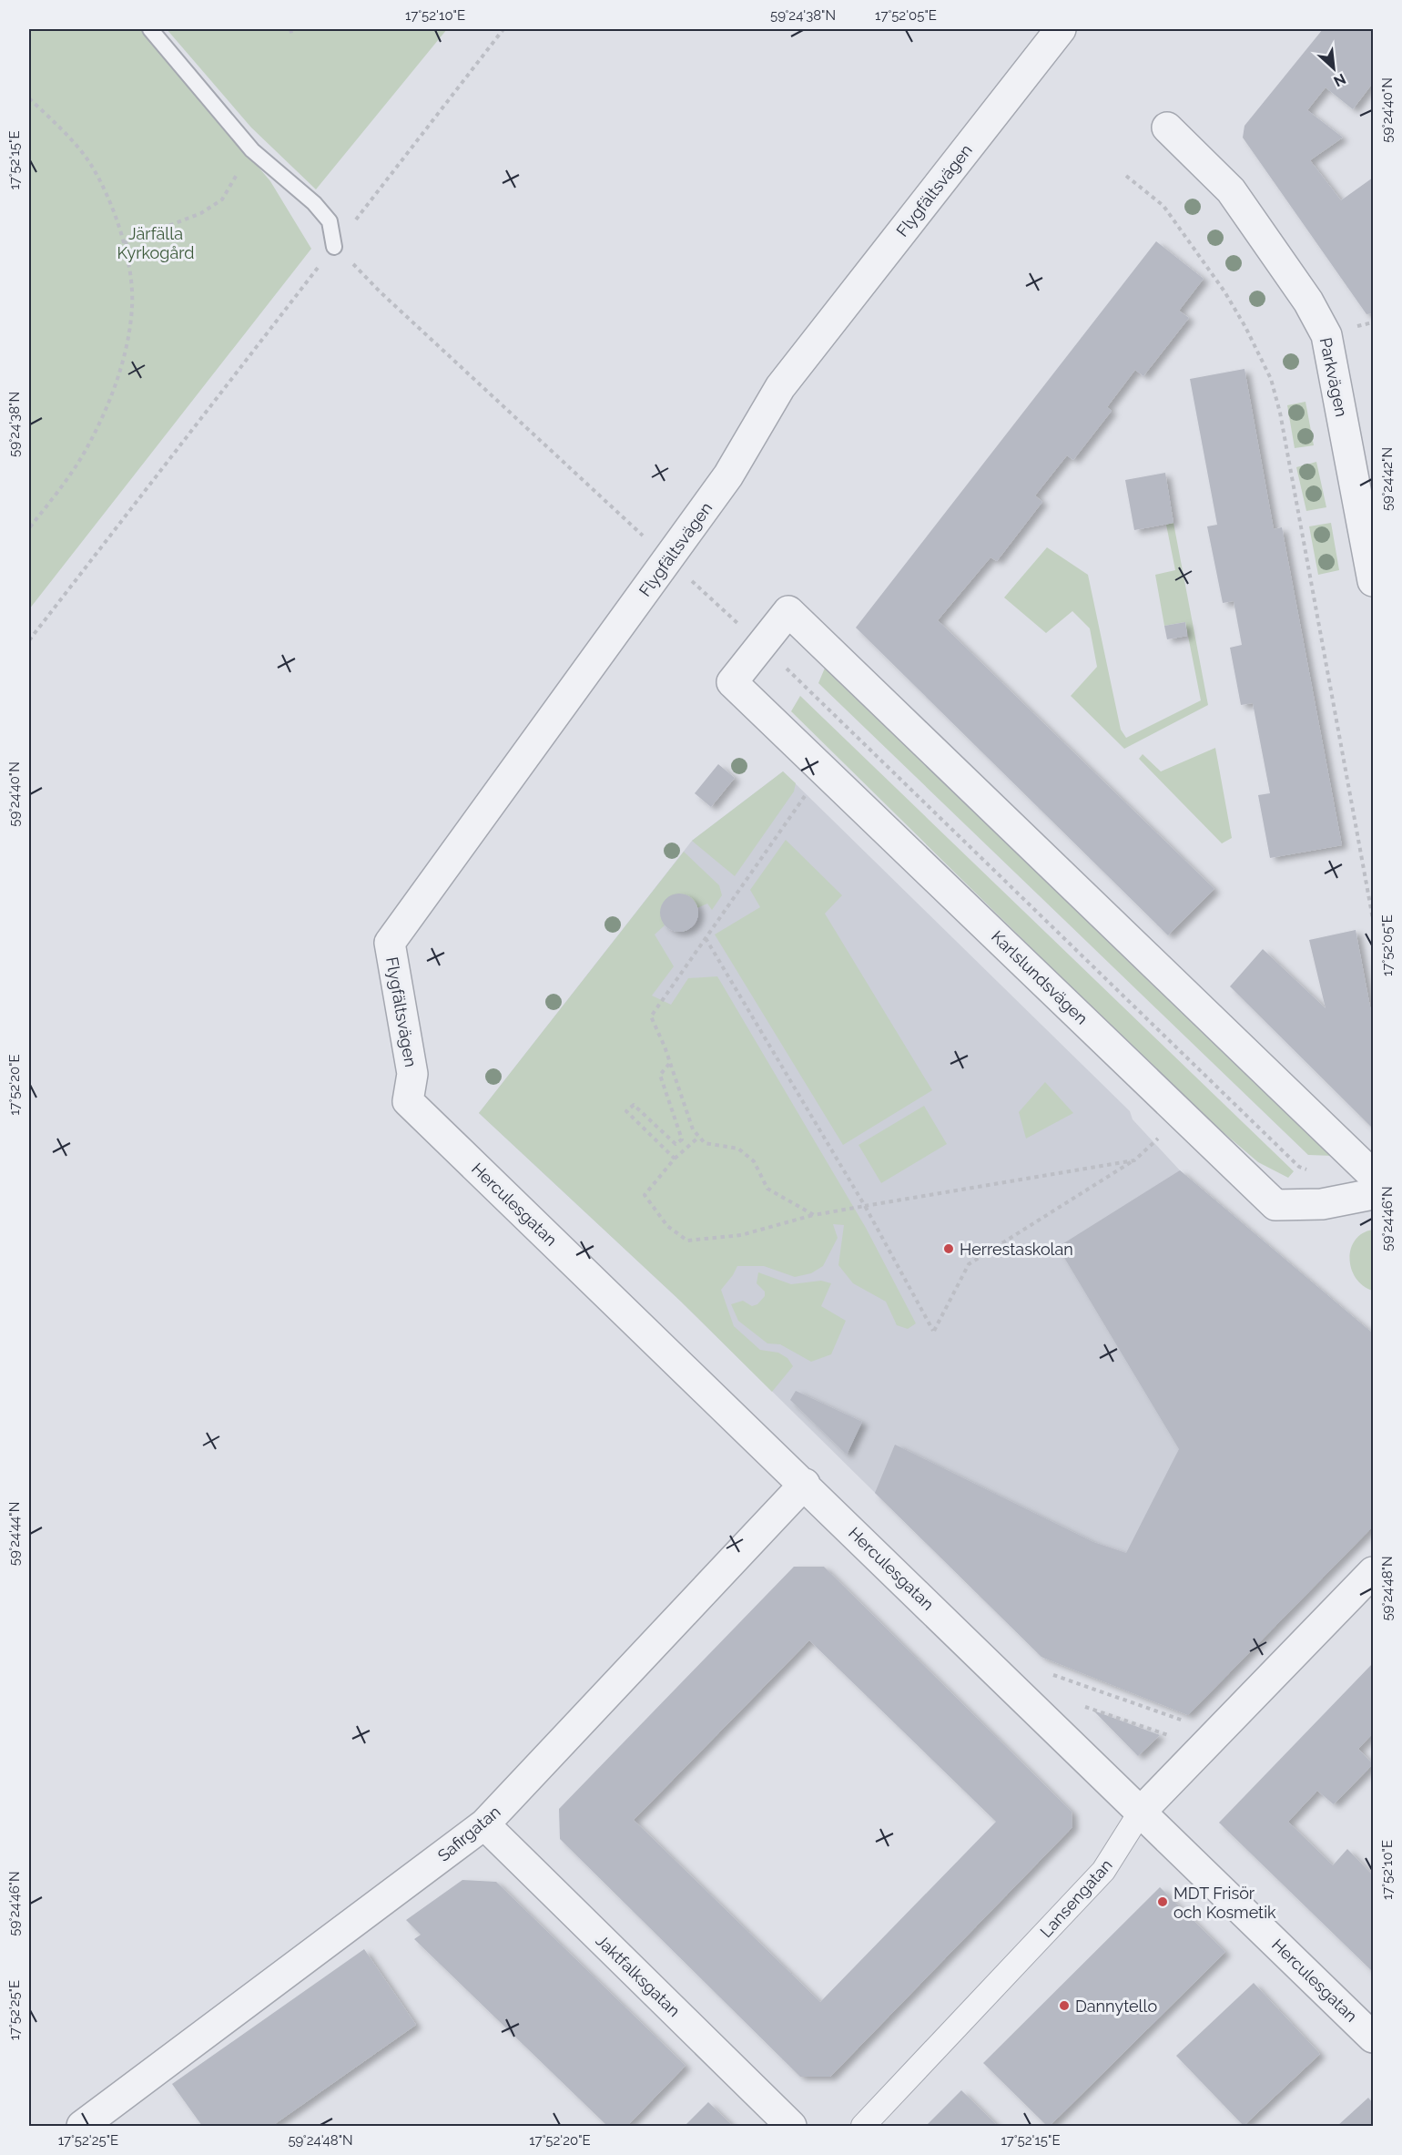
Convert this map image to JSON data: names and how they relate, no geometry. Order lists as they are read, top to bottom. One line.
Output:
{"streets":{"street":["Flygfältsvägen","Parkvägen","Karlslundsvägen","Herculesgatan","Safirgatan","Lansengatan","Jaktfalksgatan"]},"crossings":[["Flygfältsvägen","Herculesgatan"],["Herculesgatan","Safirgatan"],["Herculesgatan","Lansengatan"],["Safirgatan","Jaktfalksgatan"]],"parks":["Järfälla Kyrkogård"],"places":["Herrestaskolan","MDT Frisör och Kosmetik","Dannytello"],"north":"bottom right","coordinates":["17°52'10\"E","59°24'38\"N","17°52'05\"E","59°24'40\"N","17°52'15\"E","59°24'42\"N","17°52'20\"E","59°24'46\"N","59°24'44\"N","59°24'48\"N","17°52'25\"E"]}
